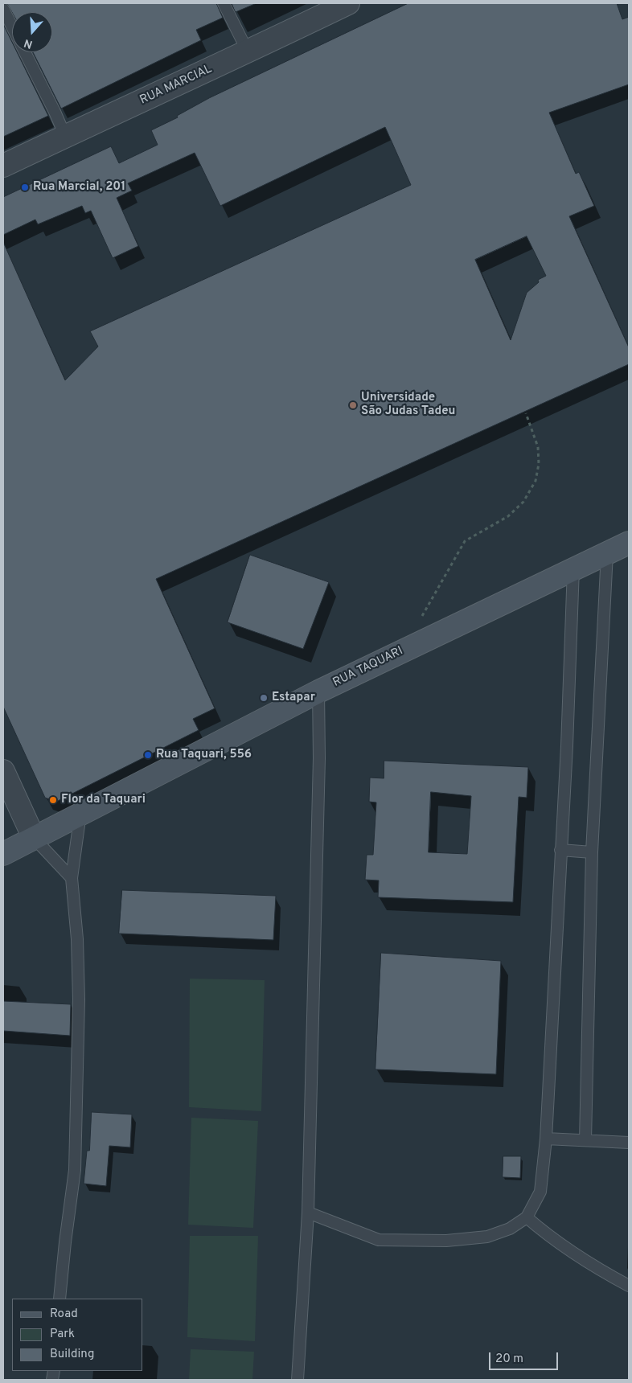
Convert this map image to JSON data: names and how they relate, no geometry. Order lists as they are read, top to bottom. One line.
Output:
{"streets":{"main road":["RUA TAQUARI"],"street":["RUA MARCIAL"]},"places":["Rua Marcial, 201","Universidade São Judas Tadeu","Estapar","Rua Taquari, 556","Flor da Taquari"],"legend":["Road","Park","Building"],"scale_bar":"20 m","north":"bottom"}
